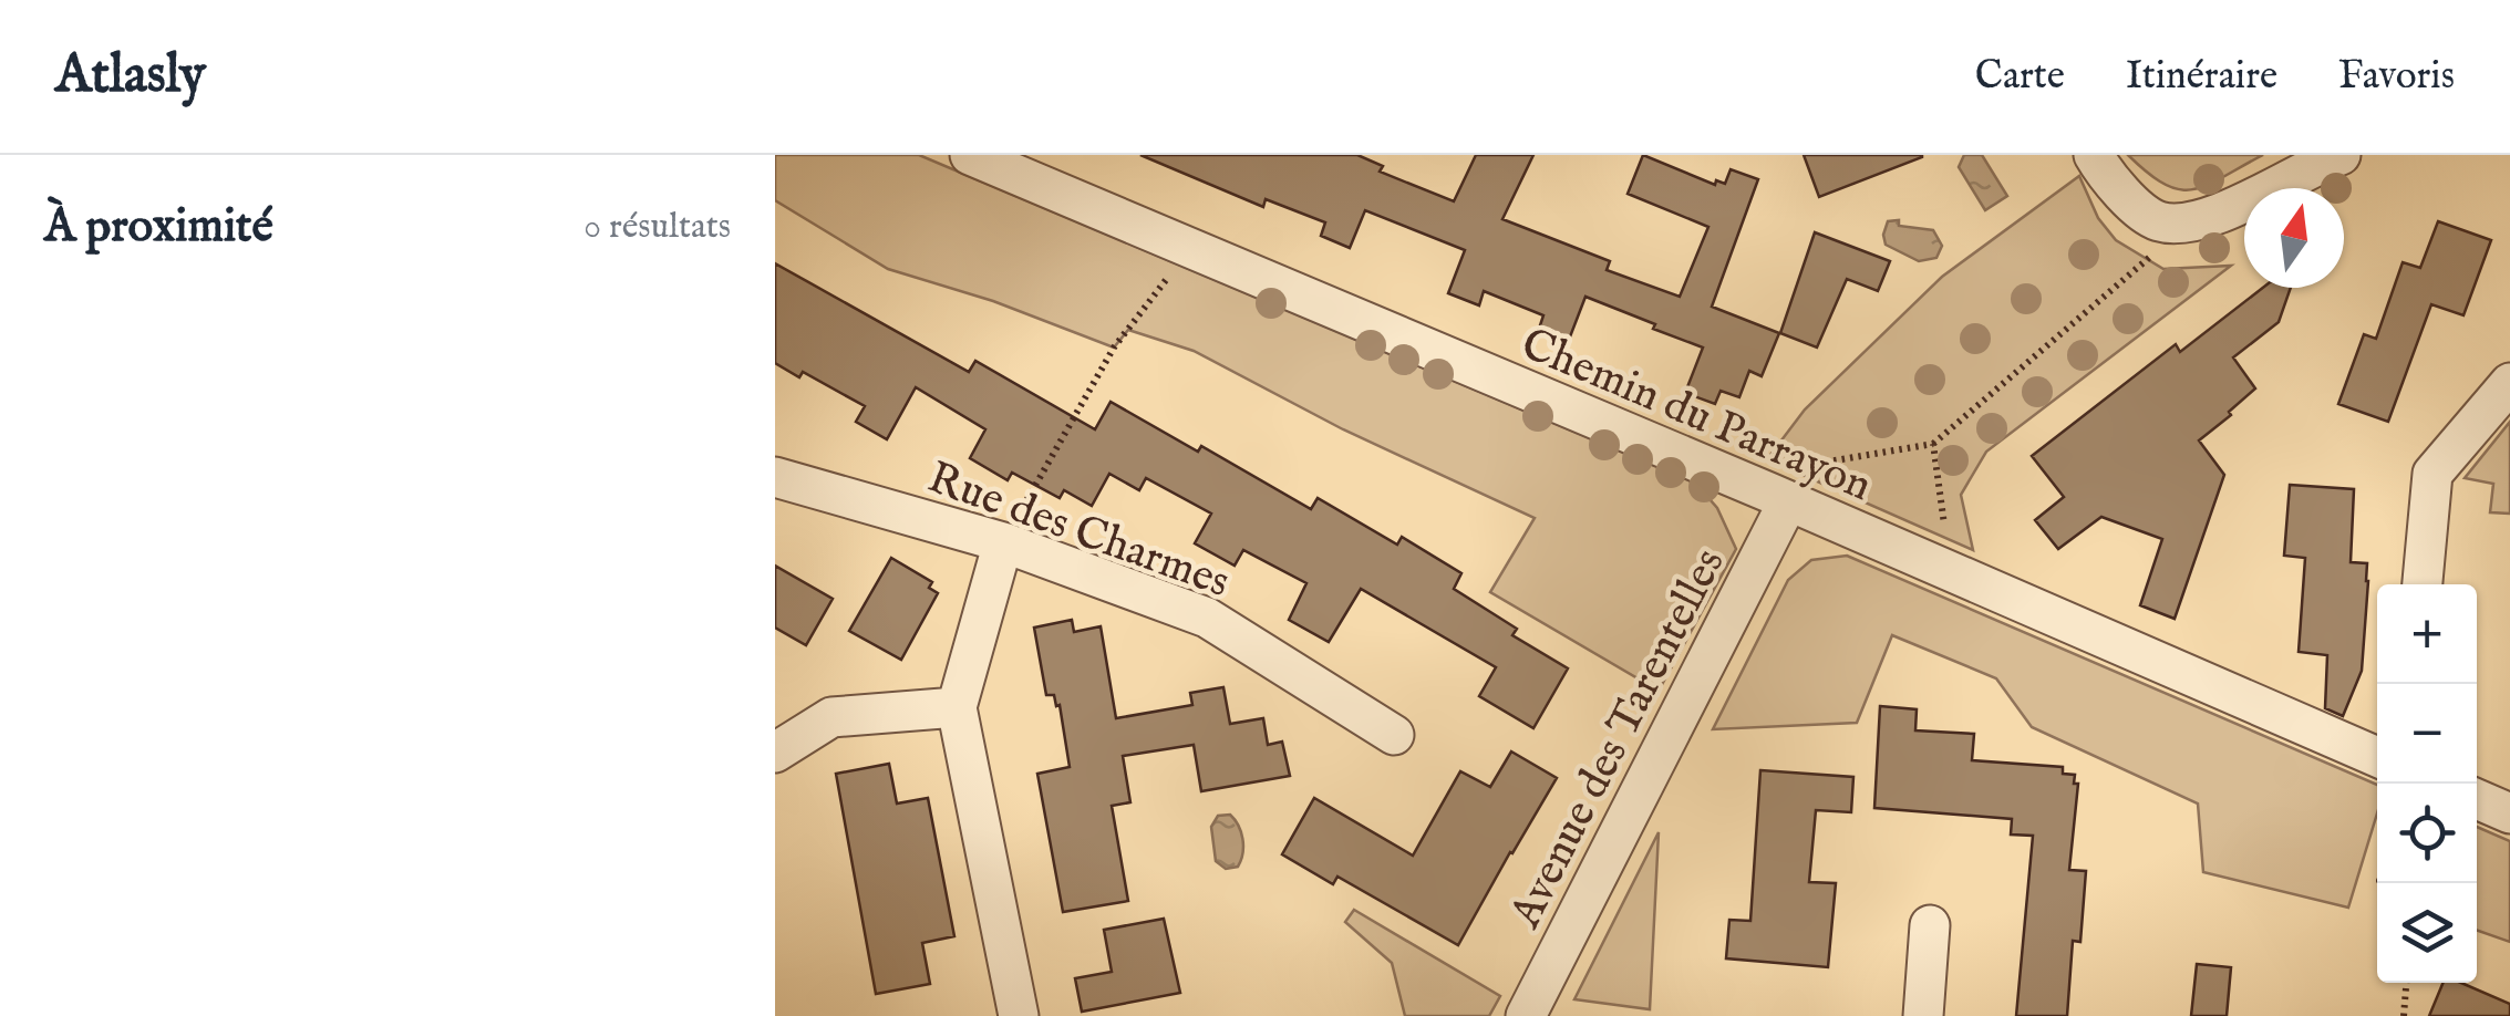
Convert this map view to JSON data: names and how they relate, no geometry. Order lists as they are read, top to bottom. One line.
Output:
{"streets":{"street":["Chemin du Parrayon","Rue des Charmes","Avenue des Tarentelles"]},"crossings":[["Chemin du Parrayon","Avenue des Tarentelles"]],"north":"top","page":{"header":"Atlasly","nav":["Carte","Itinéraire","Favoris"],"heading":["À proximité","0 résultats"],"map_buttons":["+","−"]}}
